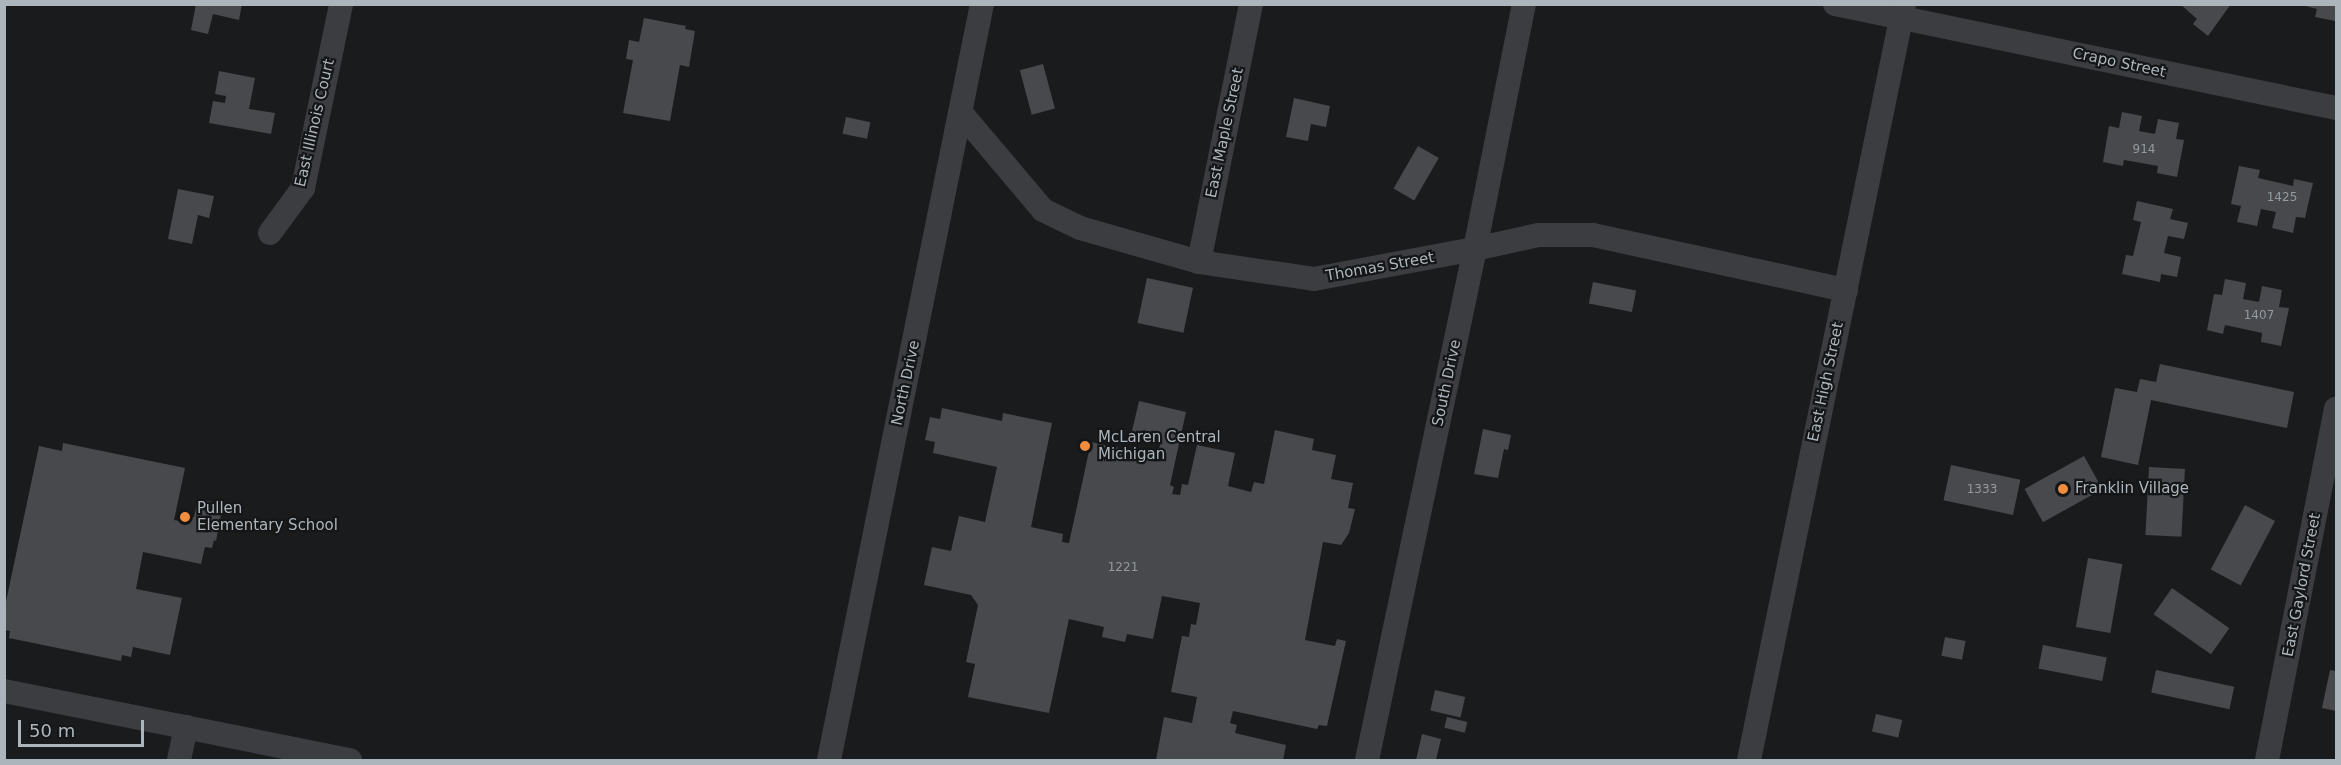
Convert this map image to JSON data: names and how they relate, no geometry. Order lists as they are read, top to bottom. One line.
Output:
{"streets":{"street":["Crapo Street","East Illinois Court","East Maple Street","Thomas Street","East High Street","North Drive","South Drive","East Gaylord Street"]},"crossings":[["Crapo Street","East High Street"],["East Maple Street","Thomas Street"],["Thomas Street","East High Street"],["Thomas Street","North Drive"],["Thomas Street","South Drive"]],"places":["McLaren Central Michigan","Franklin Village","Pullen Elementary School"],"house_numbers":["914","1425","1407","1333","1221"],"scale_bar":"50 m"}
